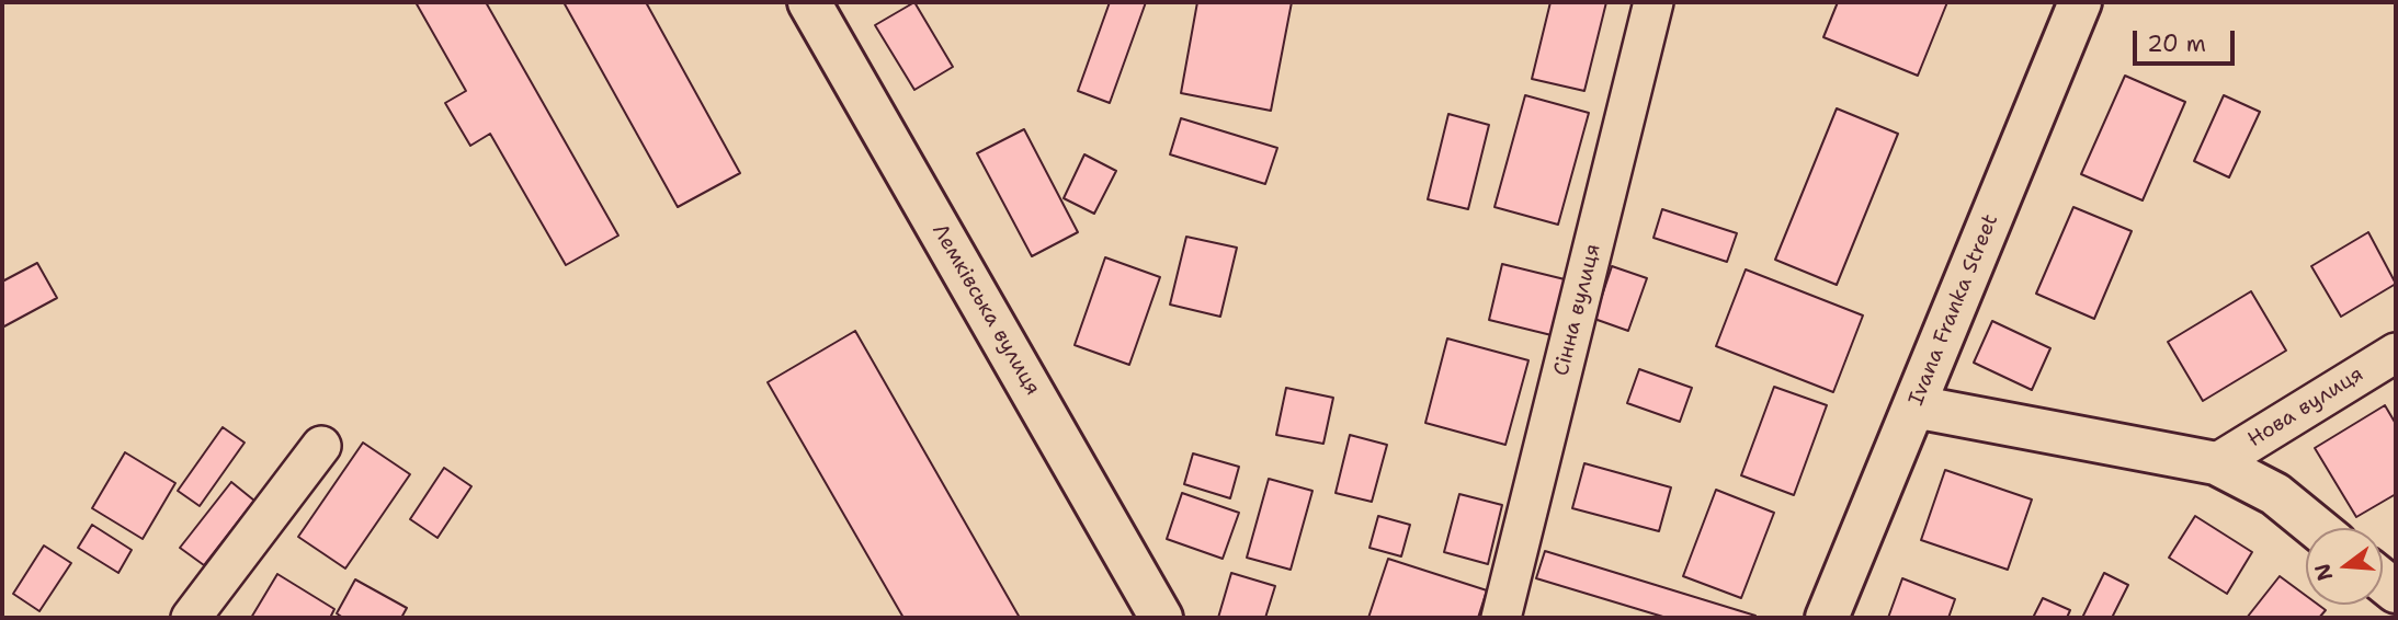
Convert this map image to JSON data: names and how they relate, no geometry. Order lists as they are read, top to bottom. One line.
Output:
{"streets":{"main road":["Лемківська вулиця","Ivana Franka Street"],"street":["Сінна вулиця","Нова вулиця"]},"scale_bar":"20 m","north":"left"}
